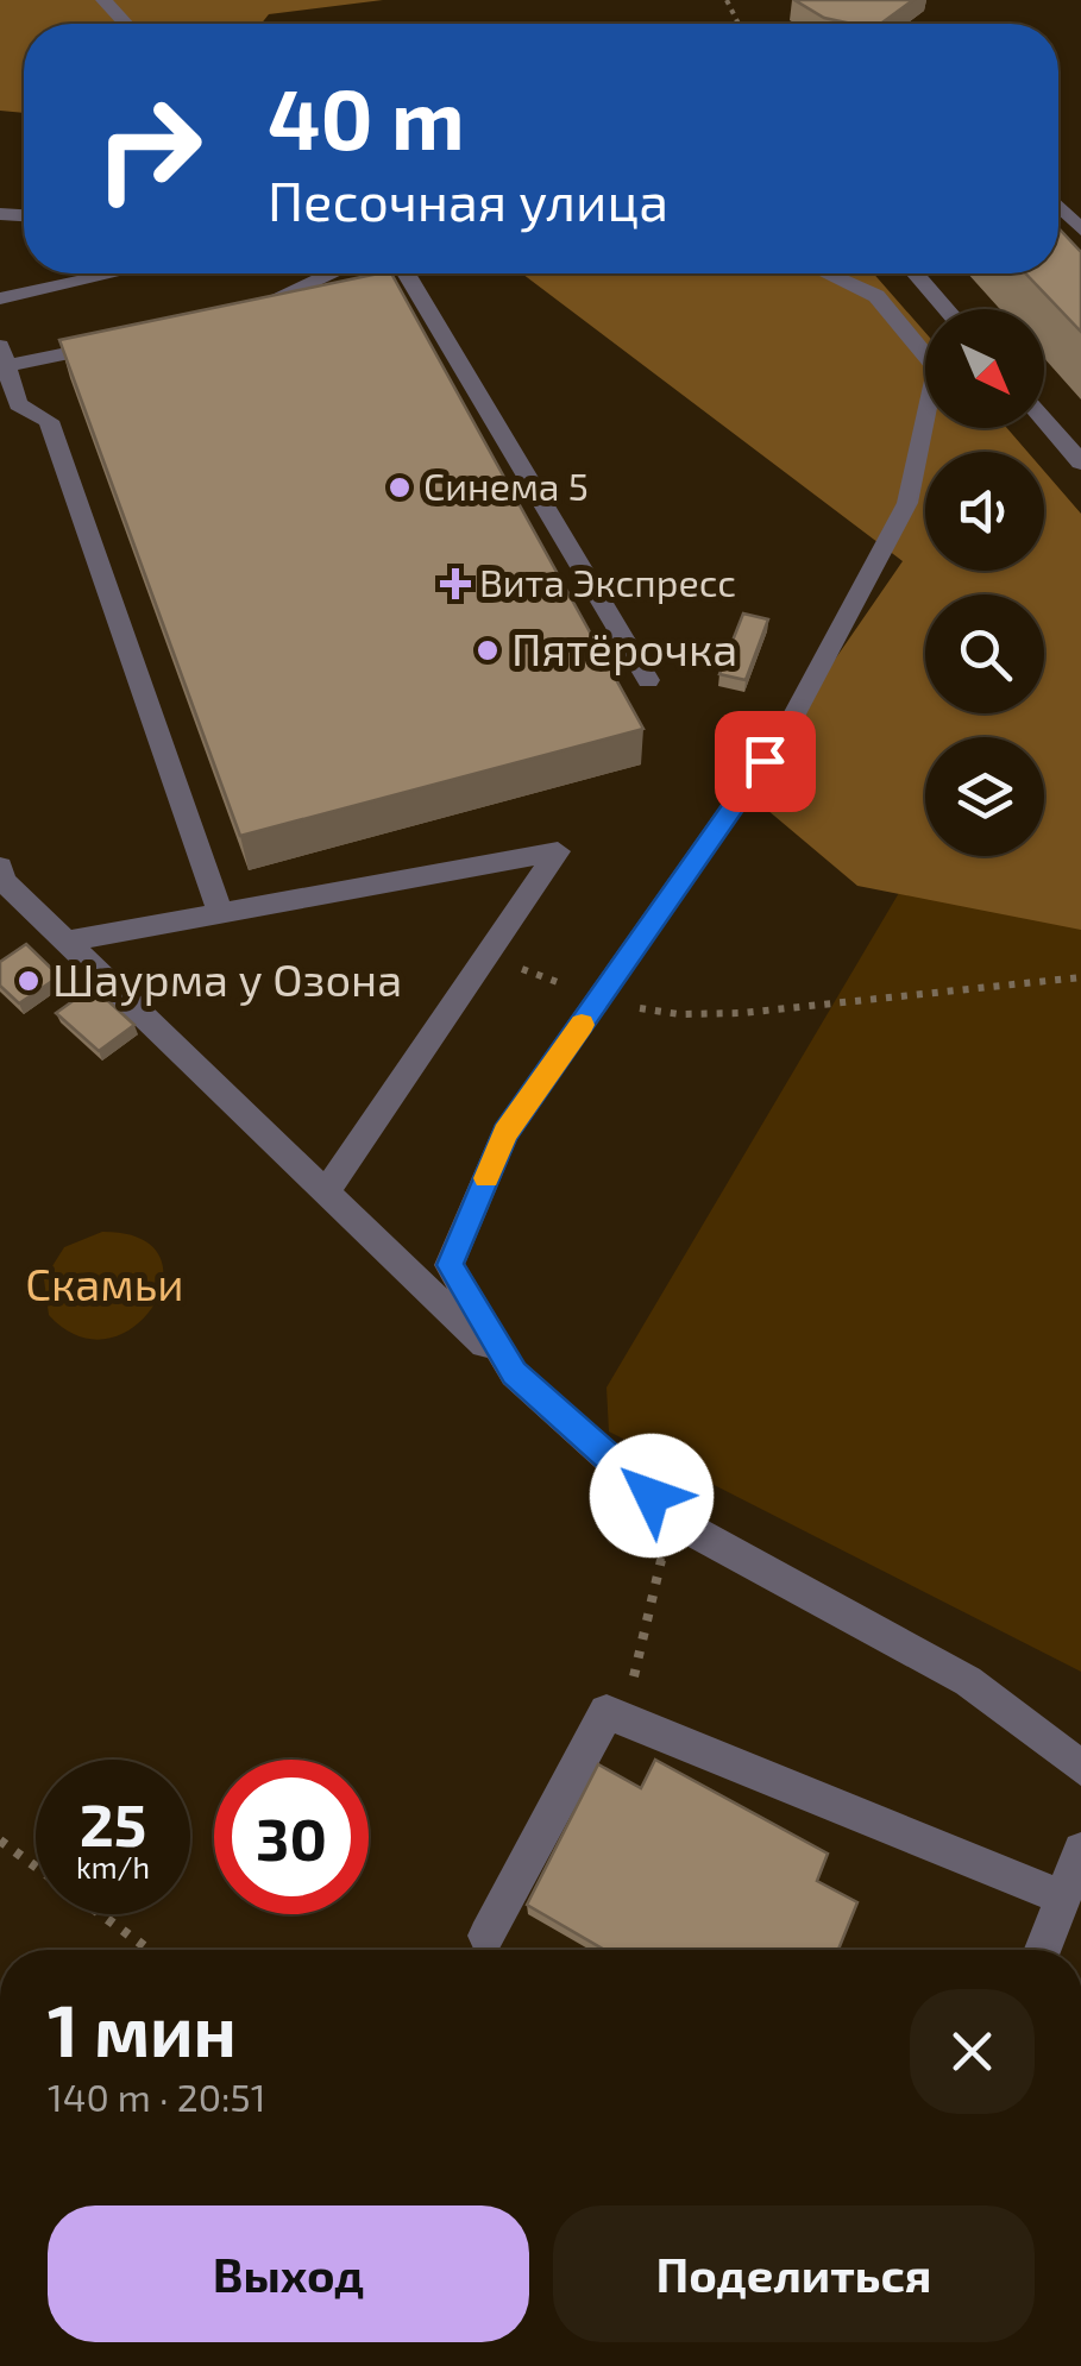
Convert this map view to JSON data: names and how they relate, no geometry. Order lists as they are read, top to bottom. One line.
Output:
{"parks":["Скамьи"],"places":{"other":["Синема 5","Пятёрочка","Шаурма у Озона"],"health":["Вита Экспресс"]},"north":"bottom right","page":{"turn":["40 m","Песочная улица"],"speed":"25 km/h","limit":"30","heading":["1 мин","140 m · 20:51"],"buttons":["Выход","Поделиться"]}}
